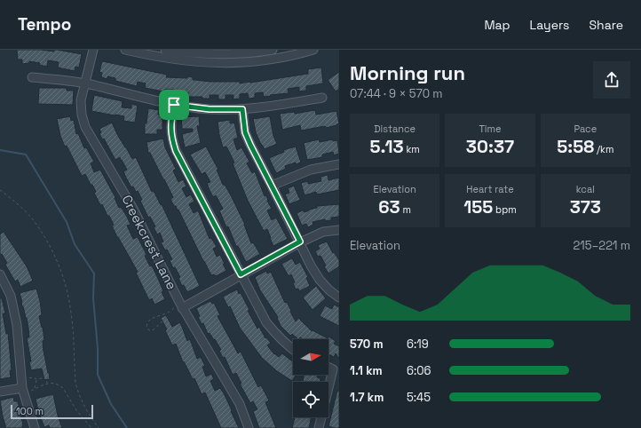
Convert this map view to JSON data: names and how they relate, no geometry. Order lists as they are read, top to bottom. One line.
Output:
{"streets":{"street":["Creekcrest Lane"]},"scale_bar":"100 m","north":"right","page":{"header":"Tempo","nav":["Map","Layers","Share"],"heading":["Morning run","07:44 · 9 × 570 m"],"stats":[["Distance","5.13 km"],["Time","30:37"],["Pace","5:58 /km"],["Elevation","63 m"],["Heart rate","155 bpm"],["kcal","373"]],"chart":["Elevation","215–221 m"],"list":[{"name":"570 m","note":"6:19"},{"name":"1.1 km","note":"6:06"},{"name":"1.7 km","note":"5:45"}],"scale":"100 m"}}
